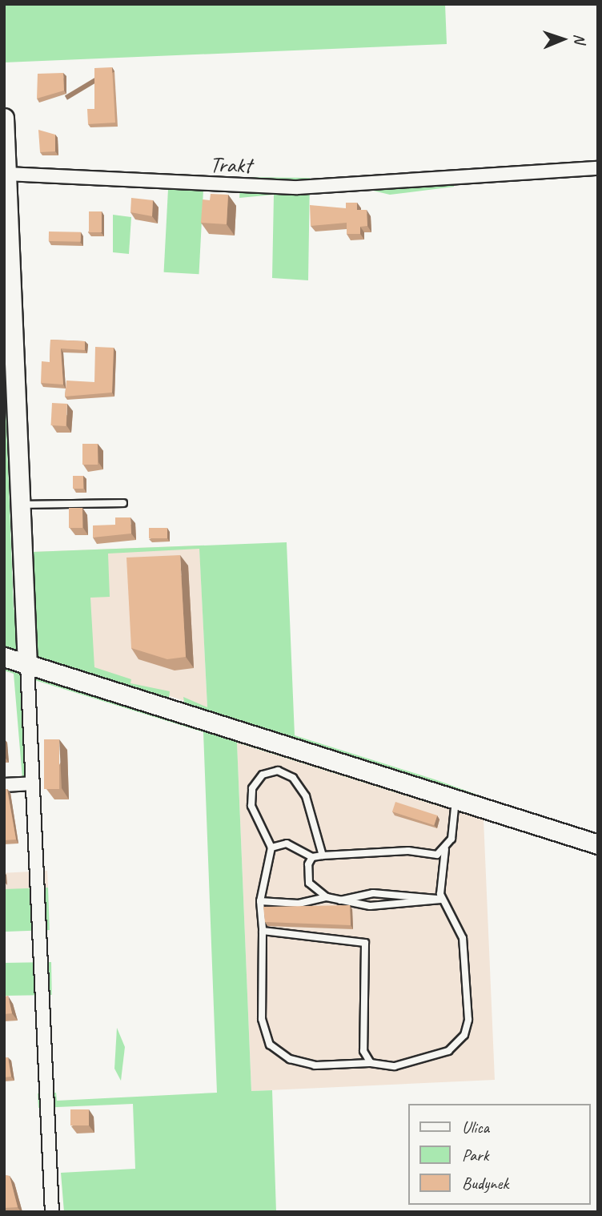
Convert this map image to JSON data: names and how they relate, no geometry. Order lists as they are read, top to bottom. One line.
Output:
{"streets":{"street":["Trakt"]},"legend":["Ulica","Park","Budynek"],"north":"right"}
